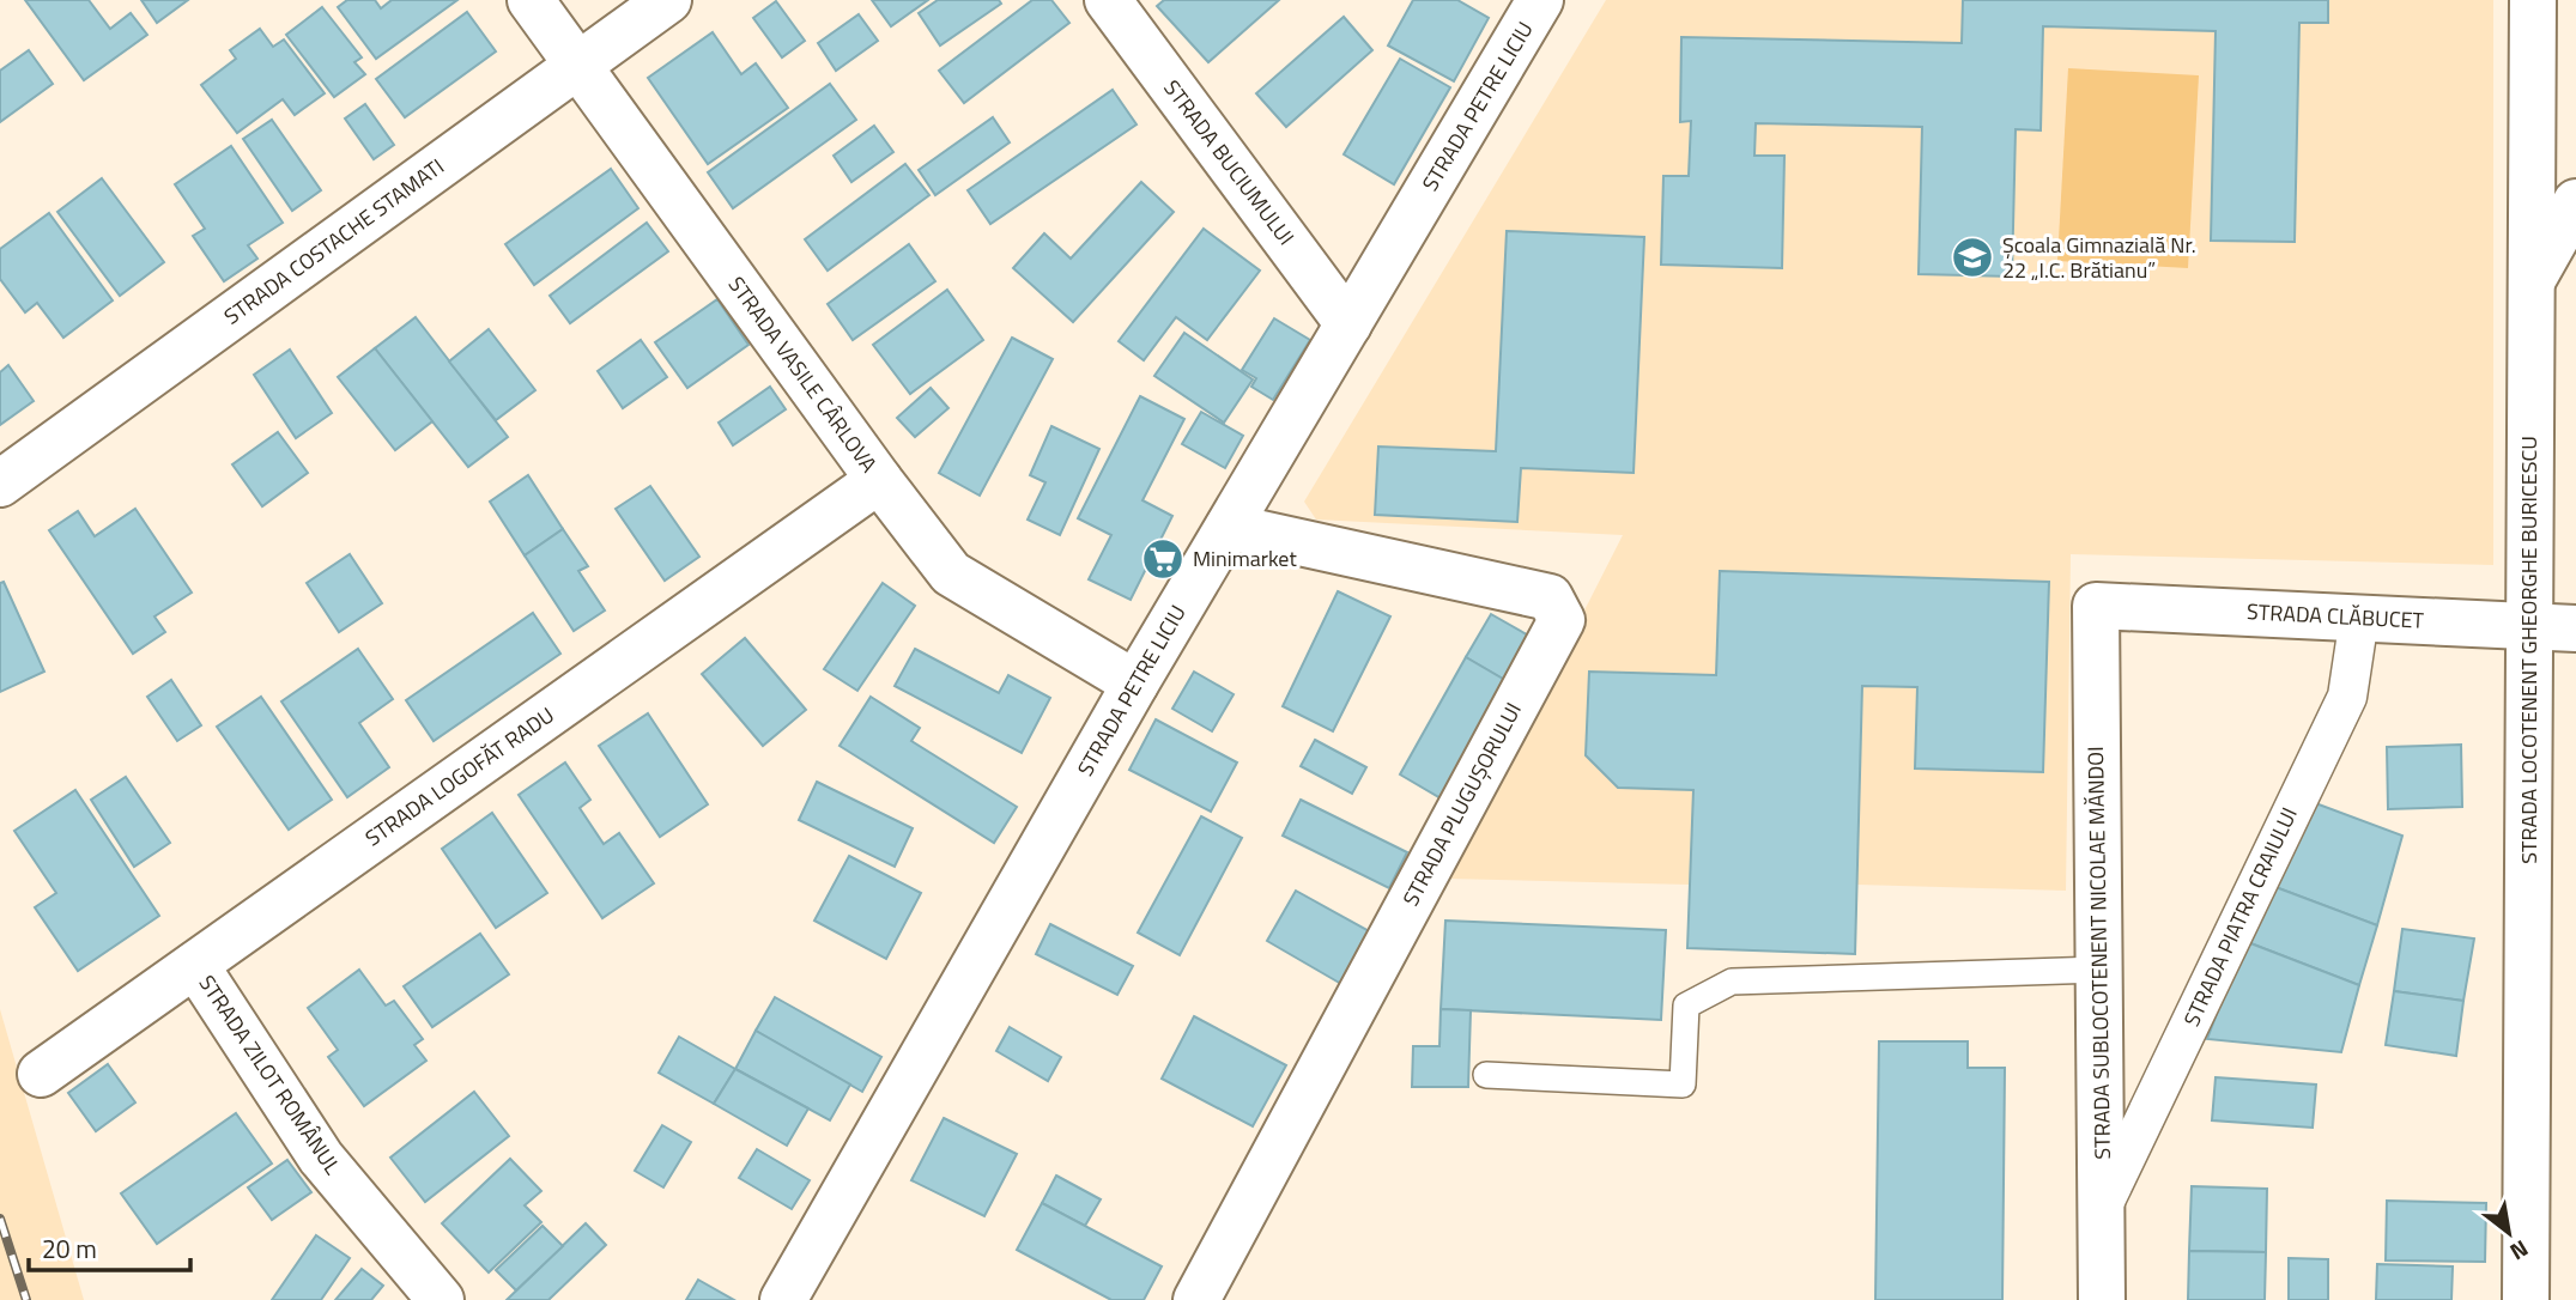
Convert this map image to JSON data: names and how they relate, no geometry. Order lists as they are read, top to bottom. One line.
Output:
{"streets":{"street":["STRADA PETRE LICIU","STRADA BUCIUMULUI","STRADA COSTACHE STAMATI","STRADA VASILE CÂRLOVA","STRADA CLĂBUCET","STRADA LOCOTENENT GHEORGHE BURICESCU","STRADA LOGOFĂT RADU","STRADA PLUGUȘORULUI","STRADA PIATRA CRAIULUI","STRADA SUBLOCOTENENT NICOLAE MĂNDOI","STRADA ZILOT ROMÂNUL"]},"crossings":[["STRADA PETRE LICIU","STRADA BUCIUMULUI"],["STRADA PETRE LICIU","STRADA VASILE CÂRLOVA"],["STRADA PETRE LICIU","STRADA PLUGUȘORULUI"],["STRADA COSTACHE STAMATI","STRADA VASILE CÂRLOVA"],["STRADA VASILE CÂRLOVA","STRADA LOGOFĂT RADU"],["STRADA CLĂBUCET","STRADA LOCOTENENT GHEORGHE BURICESCU"],["STRADA CLĂBUCET","STRADA PIATRA CRAIULUI"],["STRADA CLĂBUCET","STRADA SUBLOCOTENENT NICOLAE MĂNDOI"],["STRADA LOGOFĂT RADU","STRADA ZILOT ROMÂNUL"],["STRADA PIATRA CRAIULUI","STRADA SUBLOCOTENENT NICOLAE MĂNDOI"]],"places":{"school or university":["Școala Gimnazială Nr. 22 „I.C. Brătianu”"],"supermarket":["Minimarket"]},"scale_bar":"20 m","north":"bottom right"}
